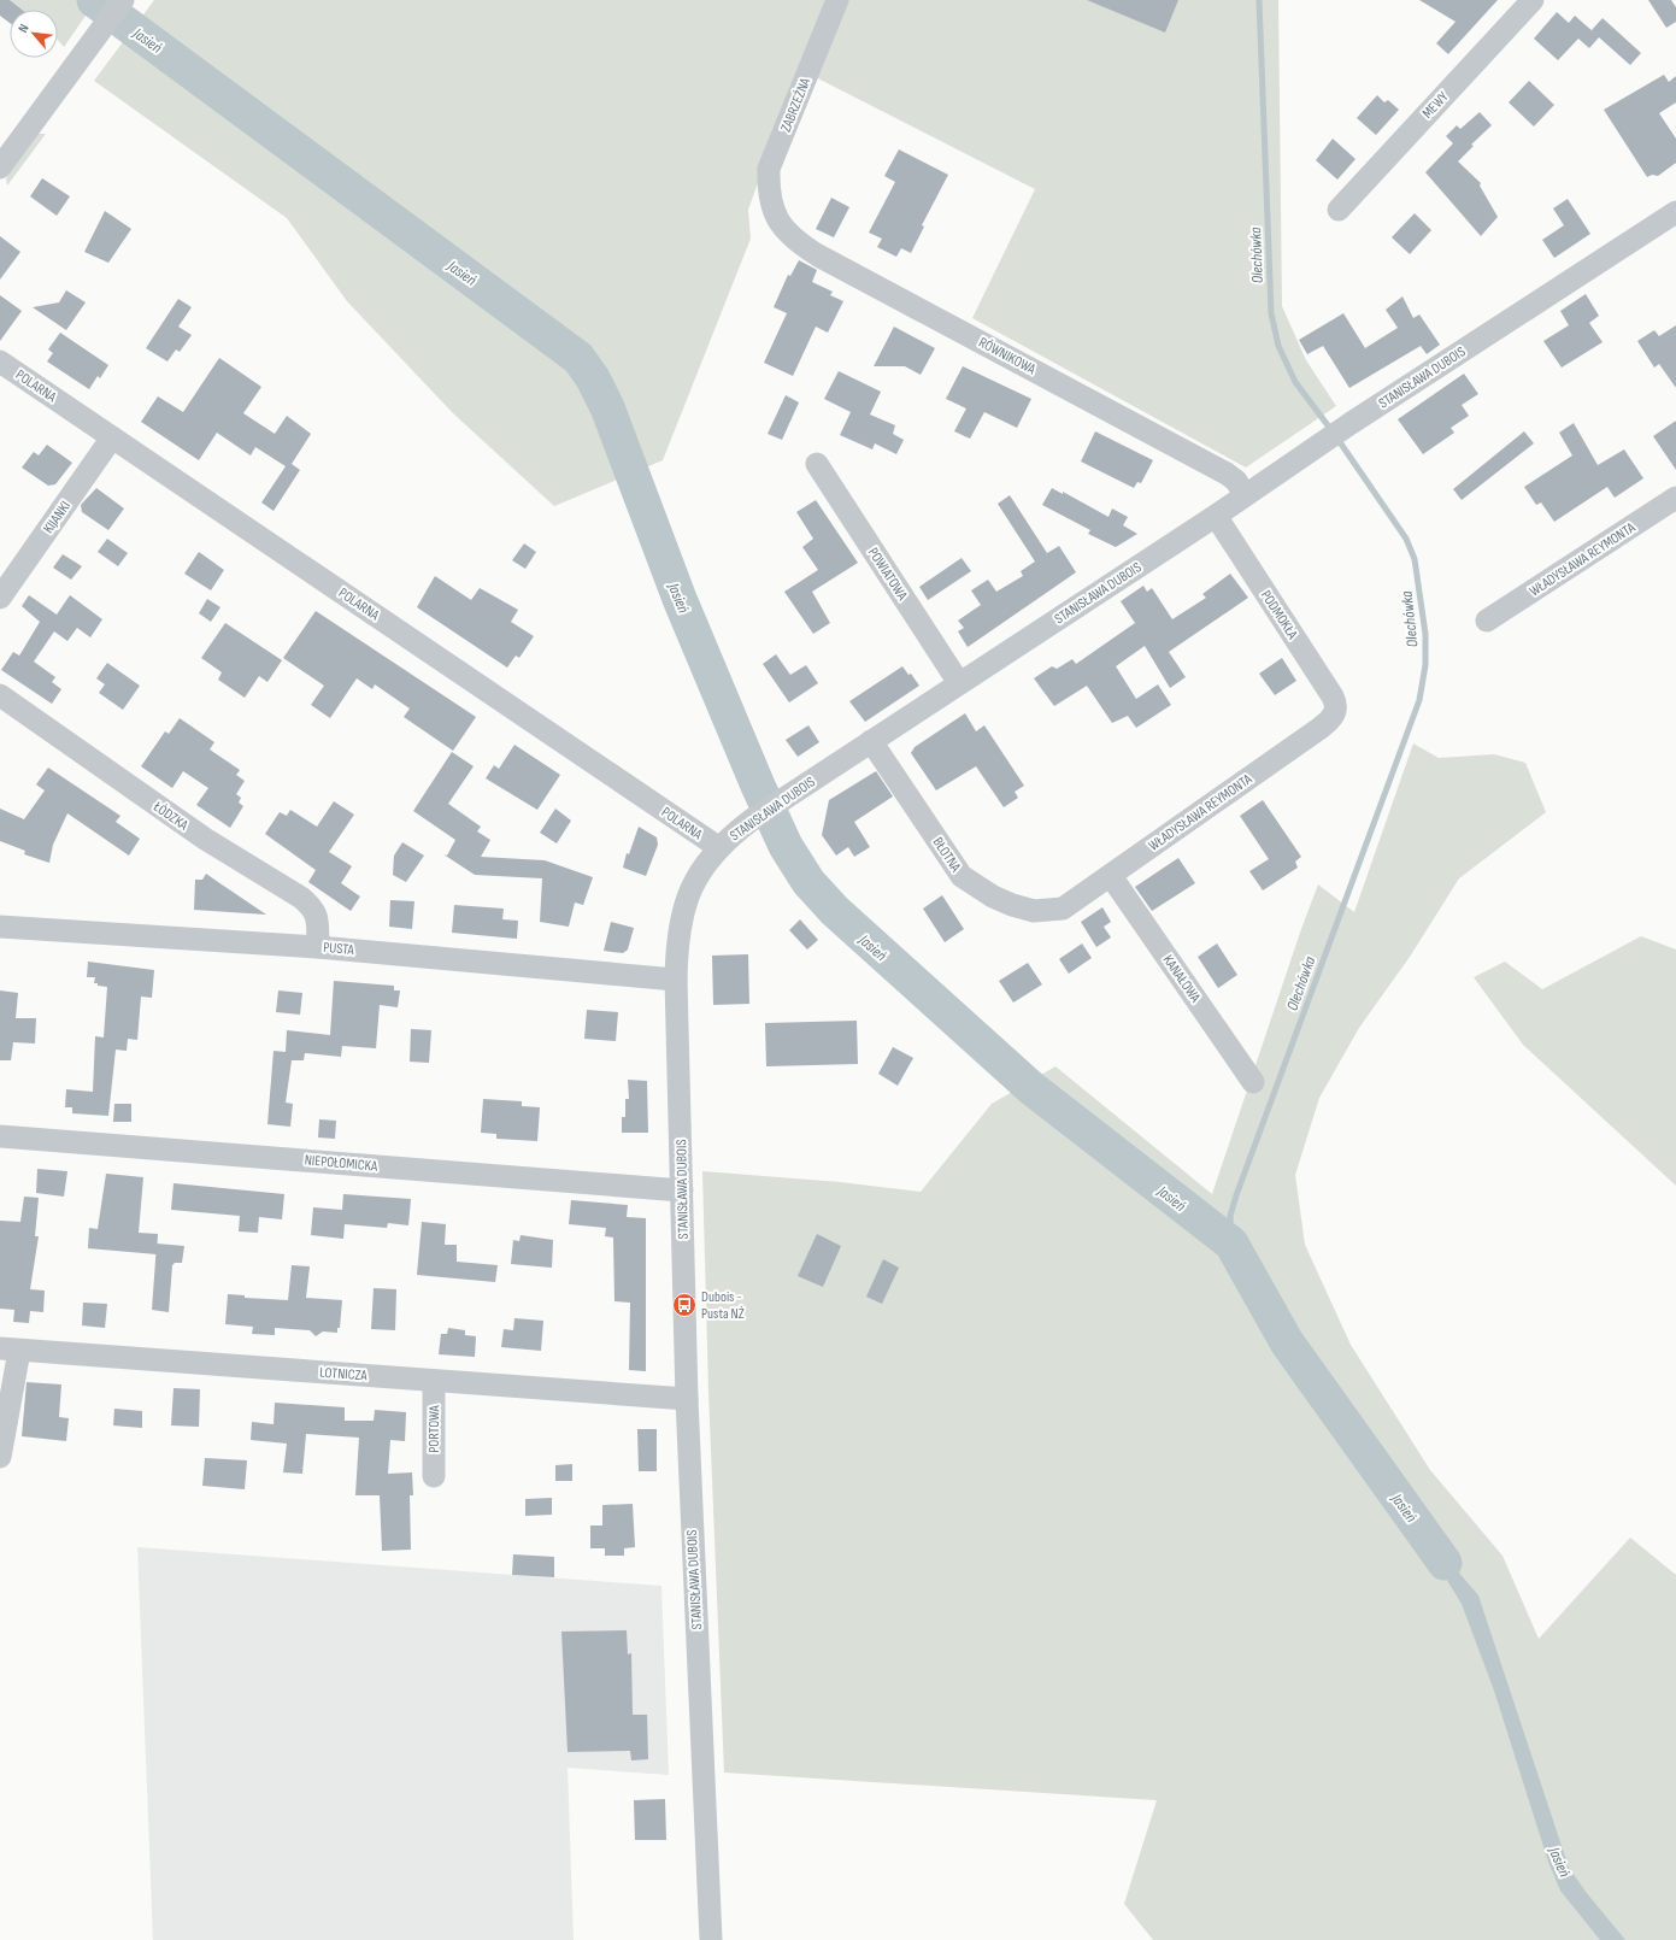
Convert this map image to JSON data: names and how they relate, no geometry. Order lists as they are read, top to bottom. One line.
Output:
{"streets":{"street":["ZABRZEŹNA","MEWY","RÓWNIKOWA","STANISŁAWA DUBOIS","POLARNA","KIJANKI","WŁADYSŁAWA REYMONTA","POWIATOWA","PODMOKŁA","ŁÓDZKA","BŁOTNA","PUSTA","KANAŁOWA","NIEPOŁOMICKA","LOTNICZA","PORTOWA"]},"crossings":[["ZABRZEŹNA","RÓWNIKOWA"],["RÓWNIKOWA","STANISŁAWA DUBOIS"],["STANISŁAWA DUBOIS","POLARNA"],["STANISŁAWA DUBOIS","POWIATOWA"],["STANISŁAWA DUBOIS","PODMOKŁA"],["STANISŁAWA DUBOIS","BŁOTNA"],["STANISŁAWA DUBOIS","PUSTA"],["STANISŁAWA DUBOIS","NIEPOŁOMICKA"],["STANISŁAWA DUBOIS","LOTNICZA"],["POLARNA","KIJANKI"],["WŁADYSŁAWA REYMONTA","PODMOKŁA"],["WŁADYSŁAWA REYMONTA","BŁOTNA"],["WŁADYSŁAWA REYMONTA","KANAŁOWA"],["ŁÓDZKA","PUSTA"],["LOTNICZA","PORTOWA"]],"water":["Jasień","Olechówka"],"places":{"bus stop":["Dubois - Pusta NŻ"]},"north":"top left"}
